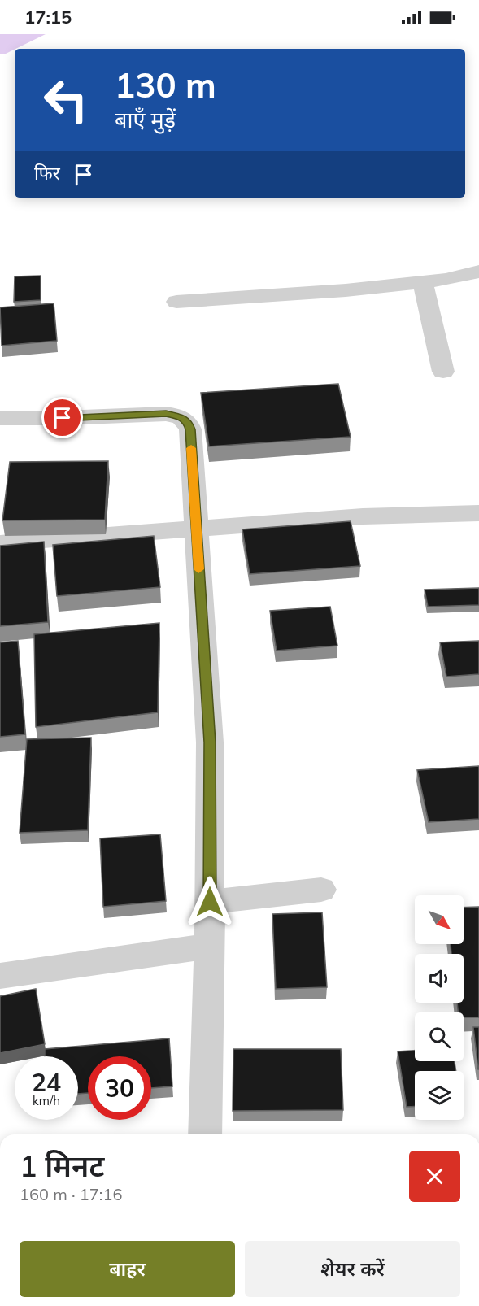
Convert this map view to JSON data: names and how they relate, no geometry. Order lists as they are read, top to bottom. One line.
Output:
{"north":"bottom right","page":{"status":"17:15","turn":["130 m","बाएँ मुड़ें"],"then":"फिर","speed":"24 km/h","limit":"30","heading":["1 मिनट","160 m · 17:16"],"buttons":["बाहर","शेयर करें"]}}
